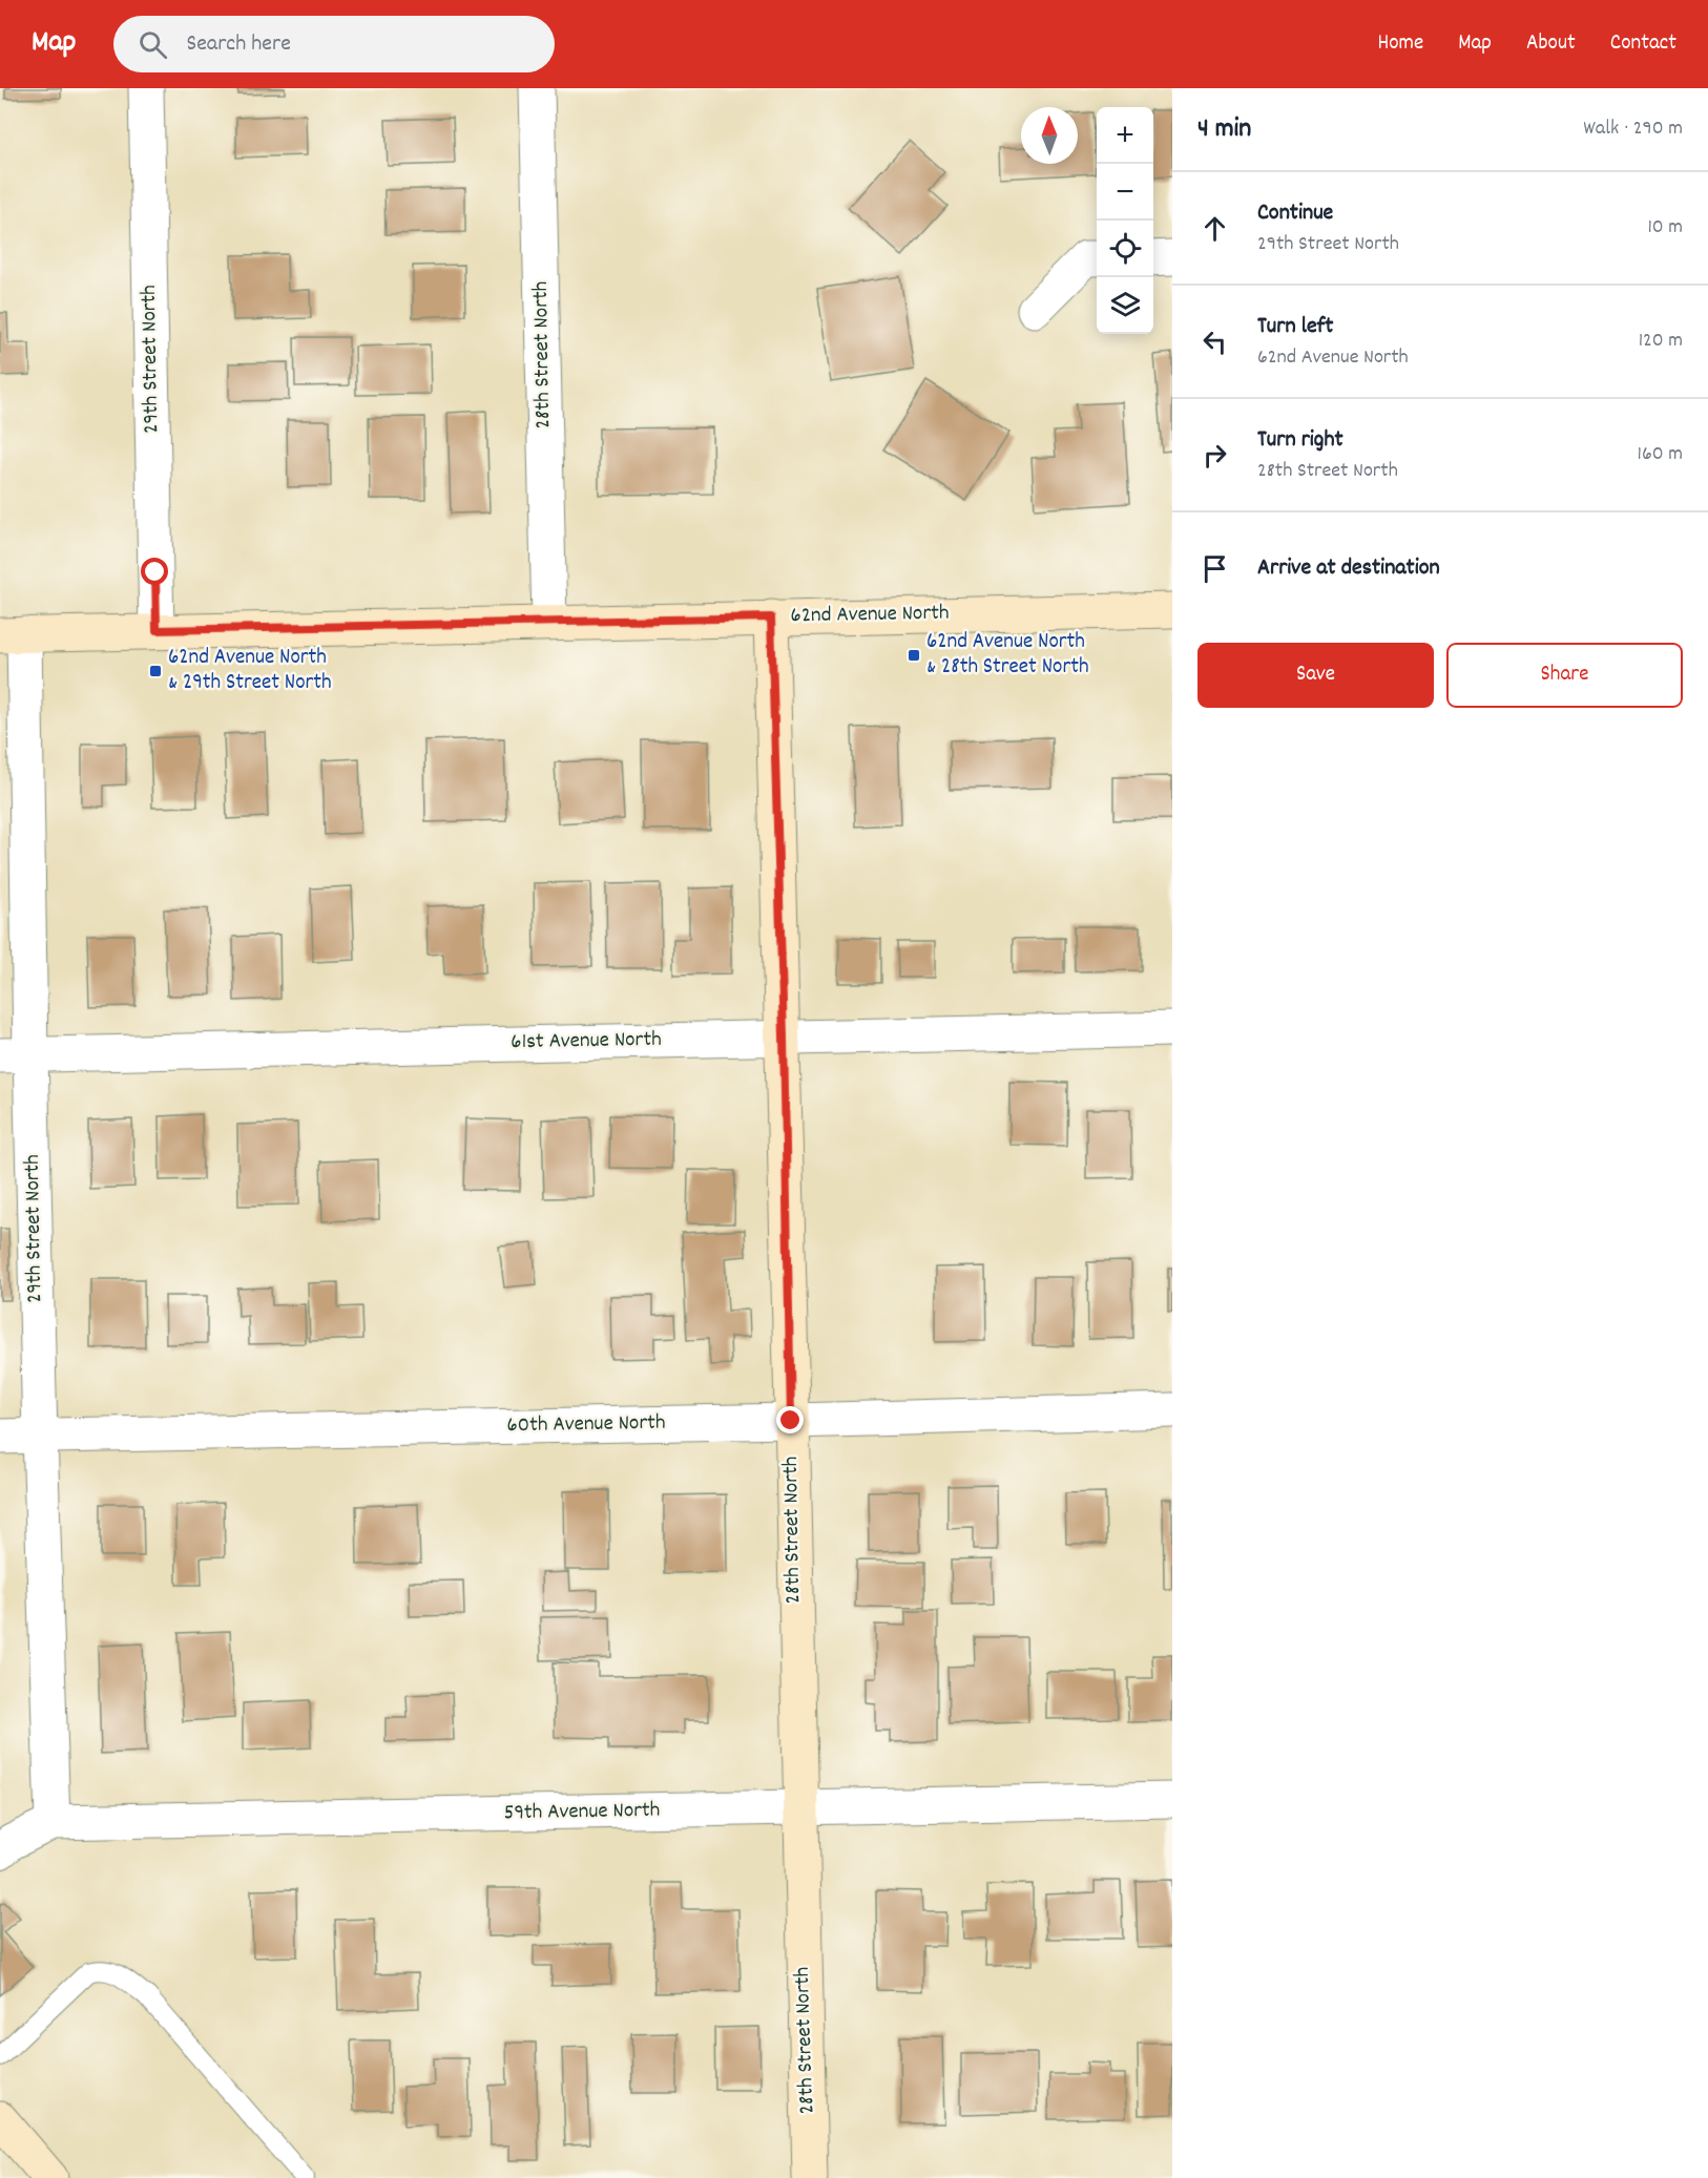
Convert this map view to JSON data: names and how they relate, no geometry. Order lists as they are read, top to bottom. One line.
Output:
{"streets":{"street":["28th Street North","29th Street North","62nd Avenue North","61st Avenue North","60th Avenue North","59th Avenue North"]},"crossings":[["28th Street North","62nd Avenue North"],["28th Street North","61st Avenue North"],["28th Street North","60th Avenue North"],["28th Street North","59th Avenue North"],["29th Street North","62nd Avenue North"],["29th Street North","61st Avenue North"],["29th Street North","60th Avenue North"],["29th Street North","59th Avenue North"]],"places":{"transit":["62nd Avenue North & 28th Street North","62nd Avenue North & 29th Street North"]},"north":"top","page":{"header":"Map","search":"Search here","nav":["Home","Map","About","Contact"],"heading":["4 min","Walk · 290 m"],"map_buttons":["+","−"],"list":[["Continue","29th Street North","10 m"],["Turn left","62nd Avenue North","120 m"],["Turn right","28th Street North","160 m"],"Arrive at destination"],"buttons":["Save","Share"]}}
